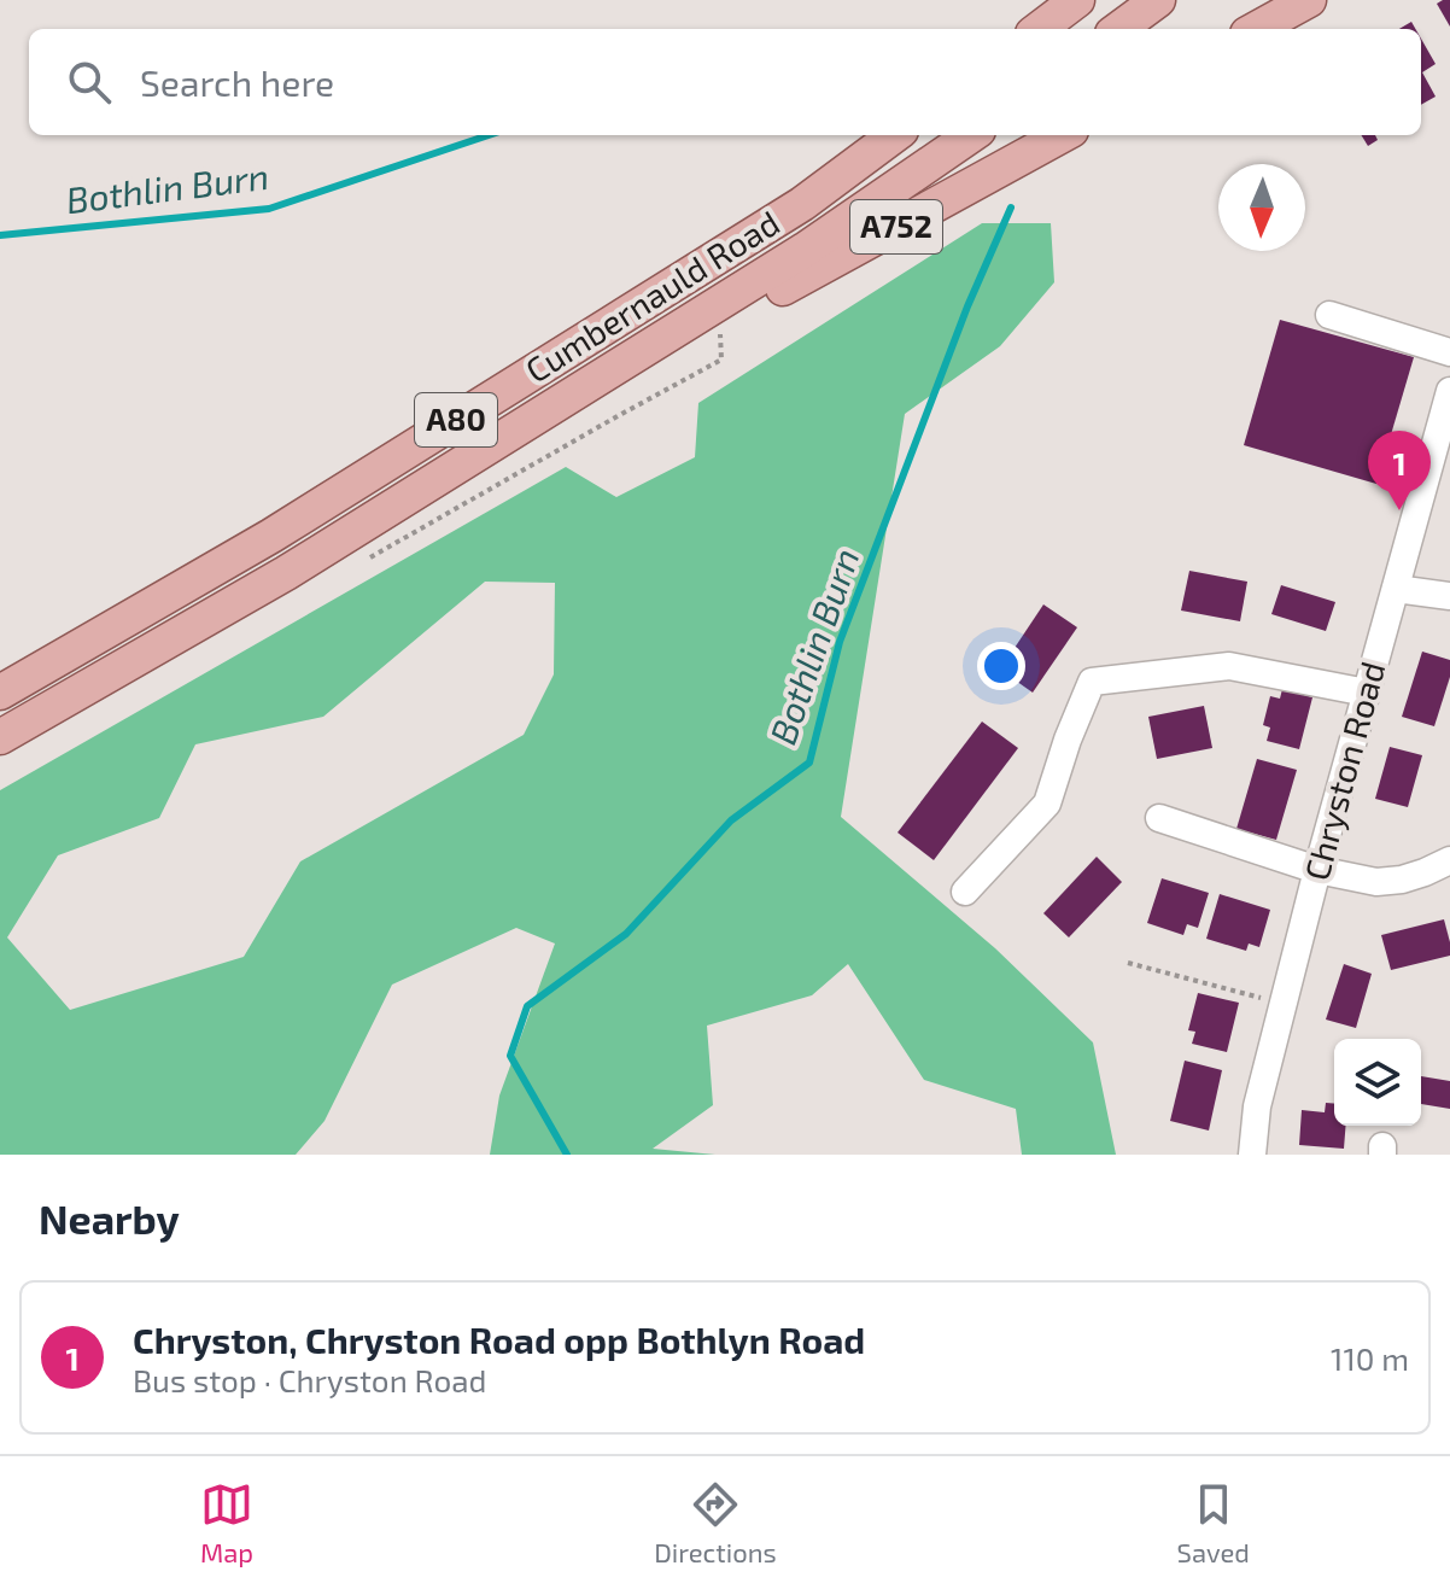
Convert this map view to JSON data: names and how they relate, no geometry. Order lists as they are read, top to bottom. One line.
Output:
{"streets":{"main road":["A752","Cumbernauld Road","A80"],"street":["Chryston Road"]},"water":["Bothlin Burn"],"north":"bottom","page":{"search":"Search here","pins":"1","heading":"Nearby","list":[{"mark":"1","name":"Chryston, Chryston Road opp Bothlyn Road","note":"Bus stop · Chryston Road","value":"110 m"}],"nav":["Map","Directions","Saved"]}}
